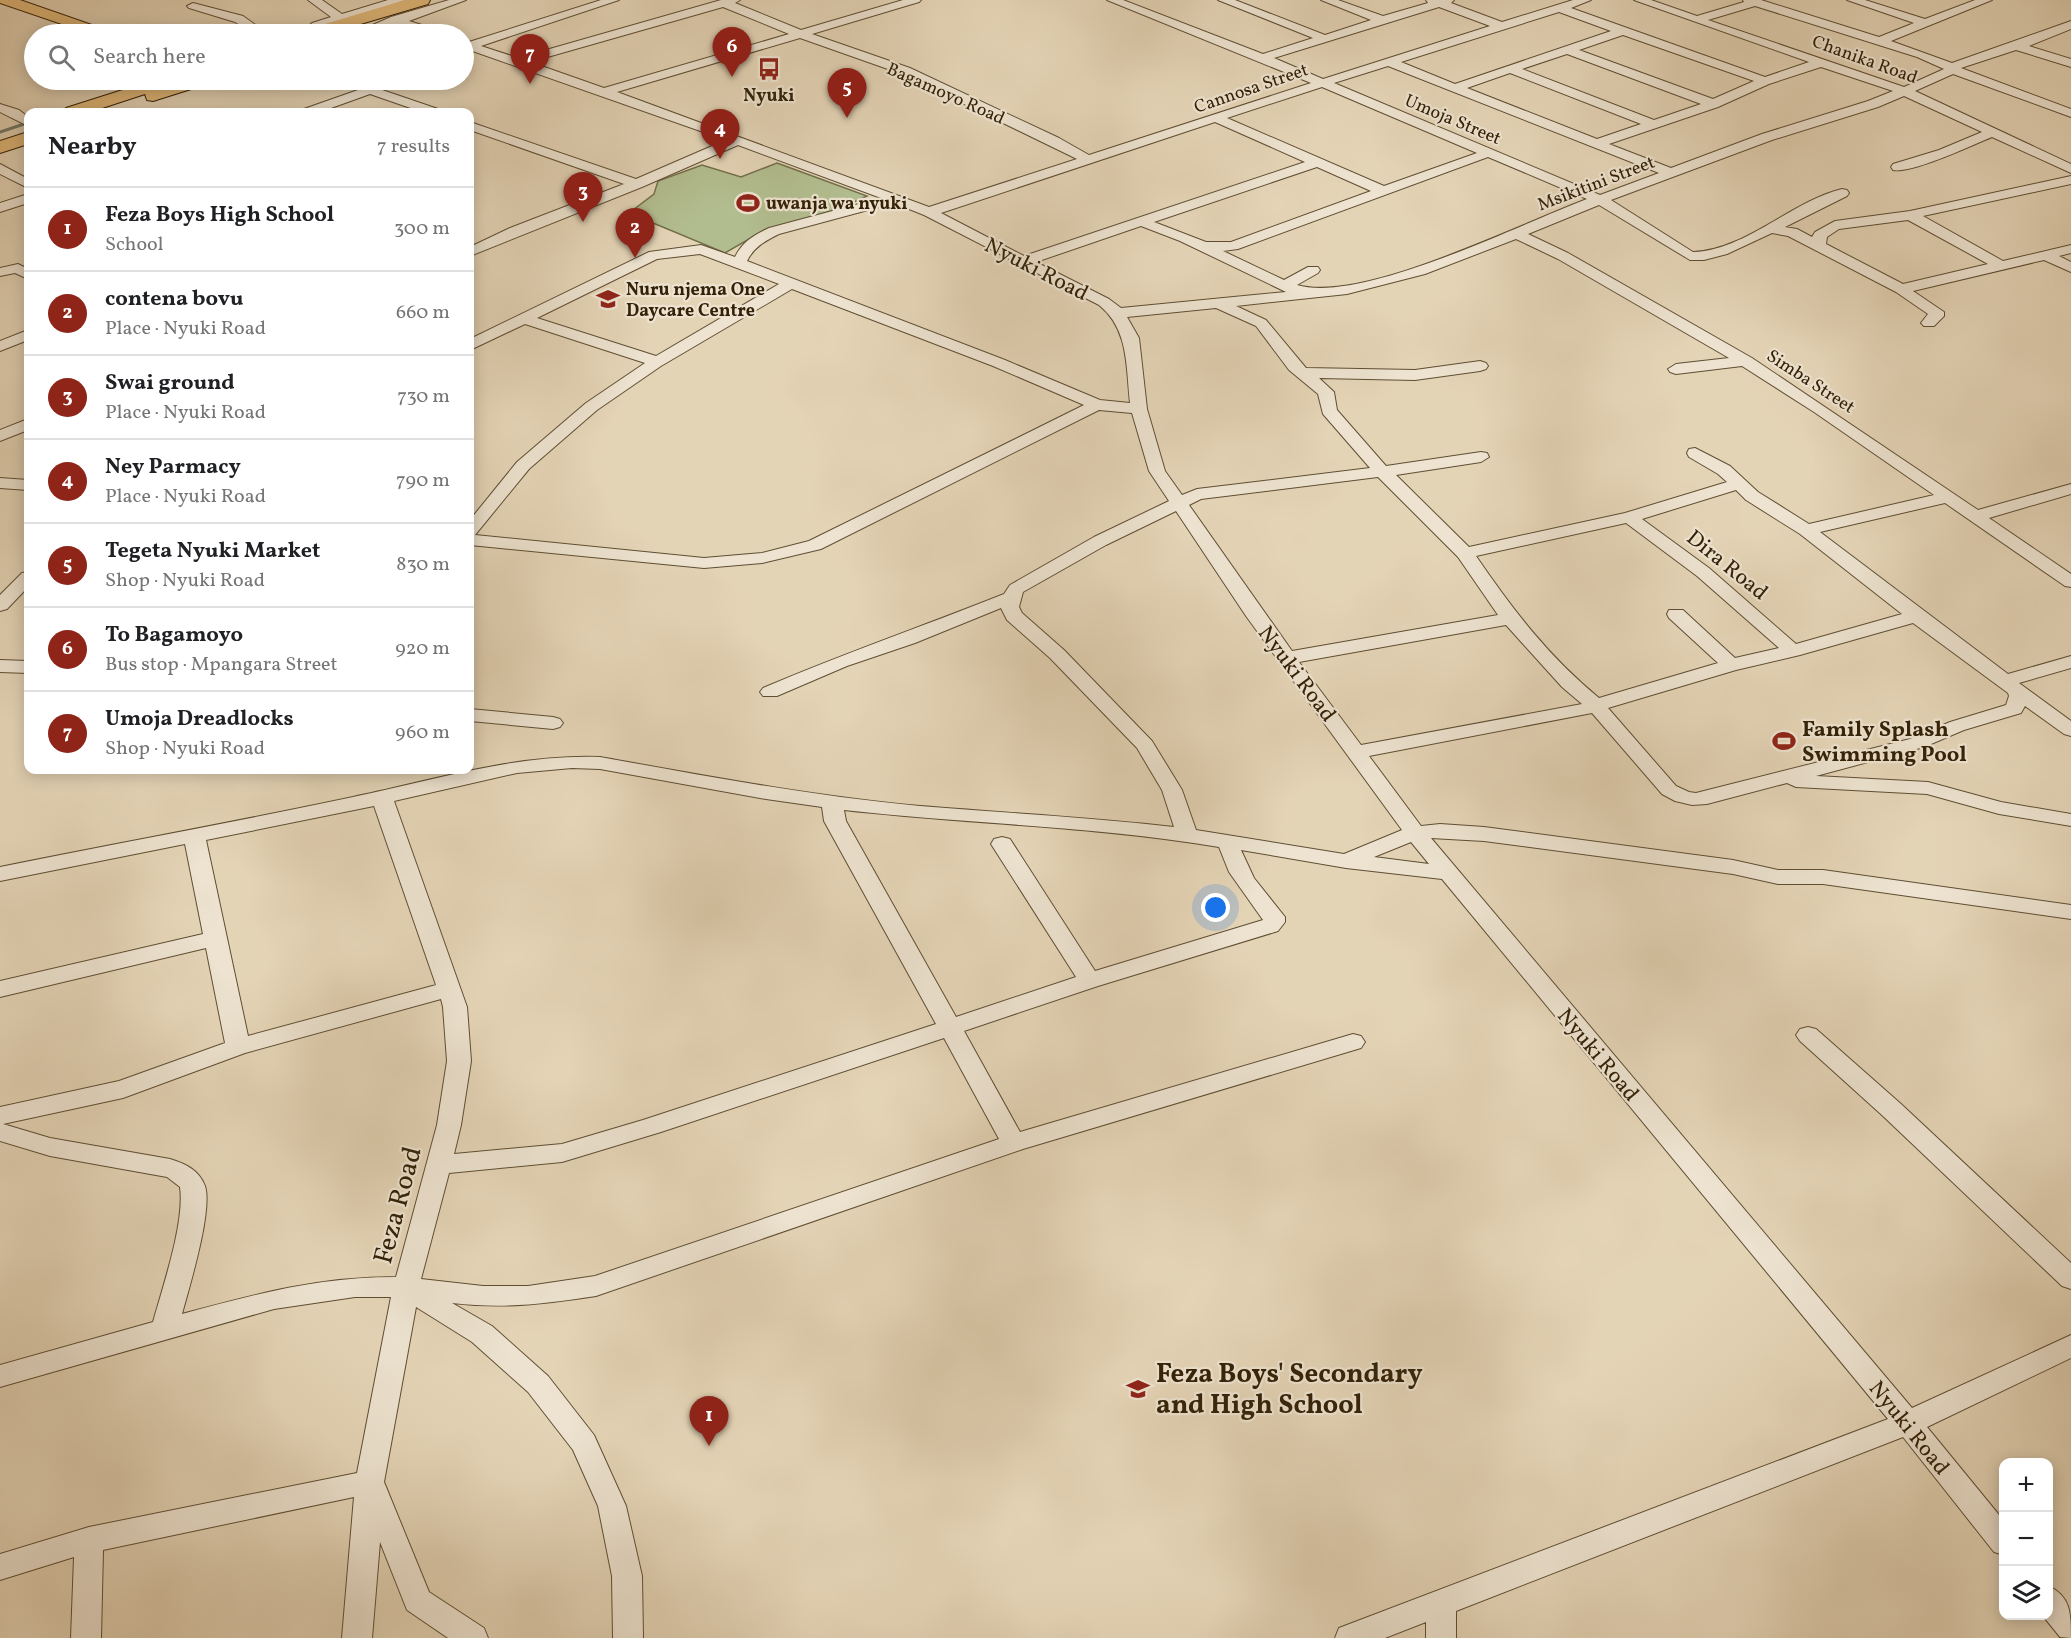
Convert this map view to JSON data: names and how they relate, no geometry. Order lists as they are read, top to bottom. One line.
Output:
{"streets":{"street":["Chanika Road","Cannosa Street","Bagamoyo Road","Umoja Street","Msikitini Street","Nyuki Road","Simba Street","Dira Road","Feza Road"]},"crossings":[["Chanika Road","Msikitini Street"],["Cannosa Street","Bagamoyo Road"],["Cannosa Street","Umoja Street"],["Cannosa Street","Nyuki Road"],["Umoja Street","Msikitini Street"],["Msikitini Street","Nyuki Road"],["Msikitini Street","Simba Street"]],"places":{"bus stop":["Nyuki"],"sports":["uwanja wa nyuki","Family Splash Swimming Pool"],"school or university":["Nuru njema One Daycare Centre","Feza Boys' Secondary and High School"]},"page":{"search":"Search here","pins":["6","7","5","4","3","2","1"],"heading":["Nearby","7 results"],"list":[{"mark":"1","name":"Feza Boys High School","note":"School","value":"300 m"},{"mark":"2","name":"contena bovu","note":"Place · Nyuki Road","value":"660 m"},{"mark":"3","name":"Swai ground","note":"Place · Nyuki Road","value":"730 m"},{"mark":"4","name":"Ney Parmacy","note":"Place · Nyuki Road","value":"790 m"},{"mark":"5","name":"Tegeta Nyuki Market","note":"Shop · Nyuki Road","value":"830 m"},{"mark":"6","name":"To Bagamoyo","note":"Bus stop · Mpangara Street","value":"920 m"},{"mark":"7","name":"Umoja Dreadlocks","note":"Shop · Nyuki Road","value":"960 m"}],"map_buttons":["+","−"]}}
